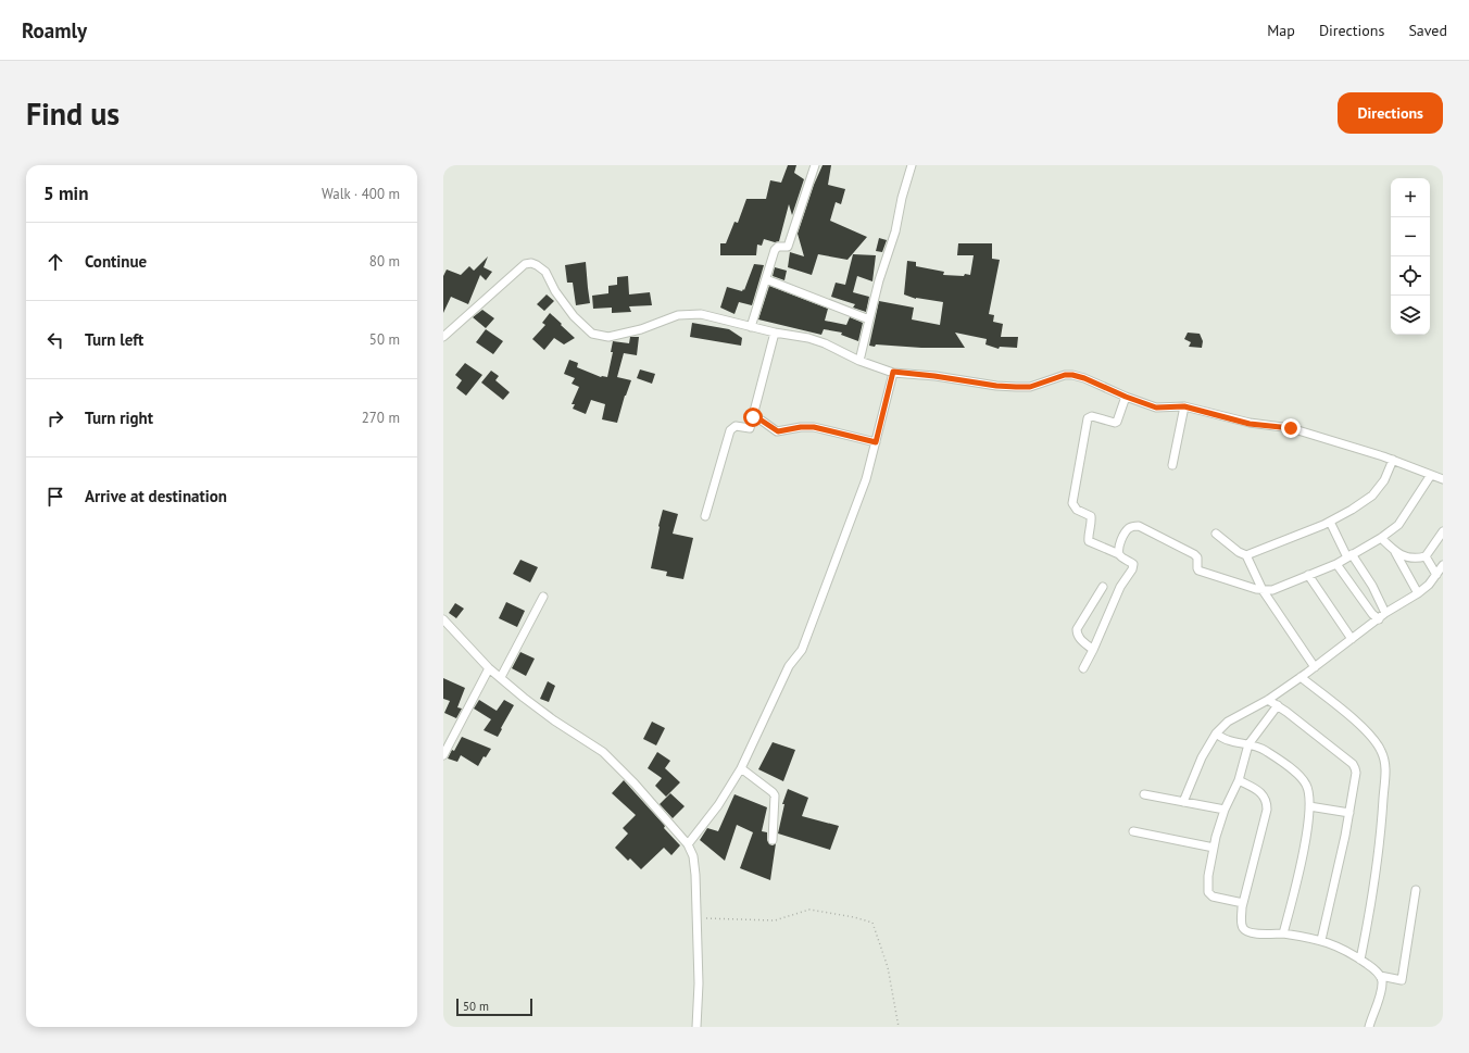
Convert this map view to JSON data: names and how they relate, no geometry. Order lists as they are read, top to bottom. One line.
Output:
{"scale_bar":"50 m","page":{"header":"Roamly","nav":["Map","Directions","Saved"],"buttons":"Directions","title":"Find us","heading":["5 min","Walk · 400 m"],"map_buttons":["+","−"],"list":[["Continue","80 m"],["Turn left","50 m"],["Turn right","270 m"],"Arrive at destination"],"scale":"50 m"}}
